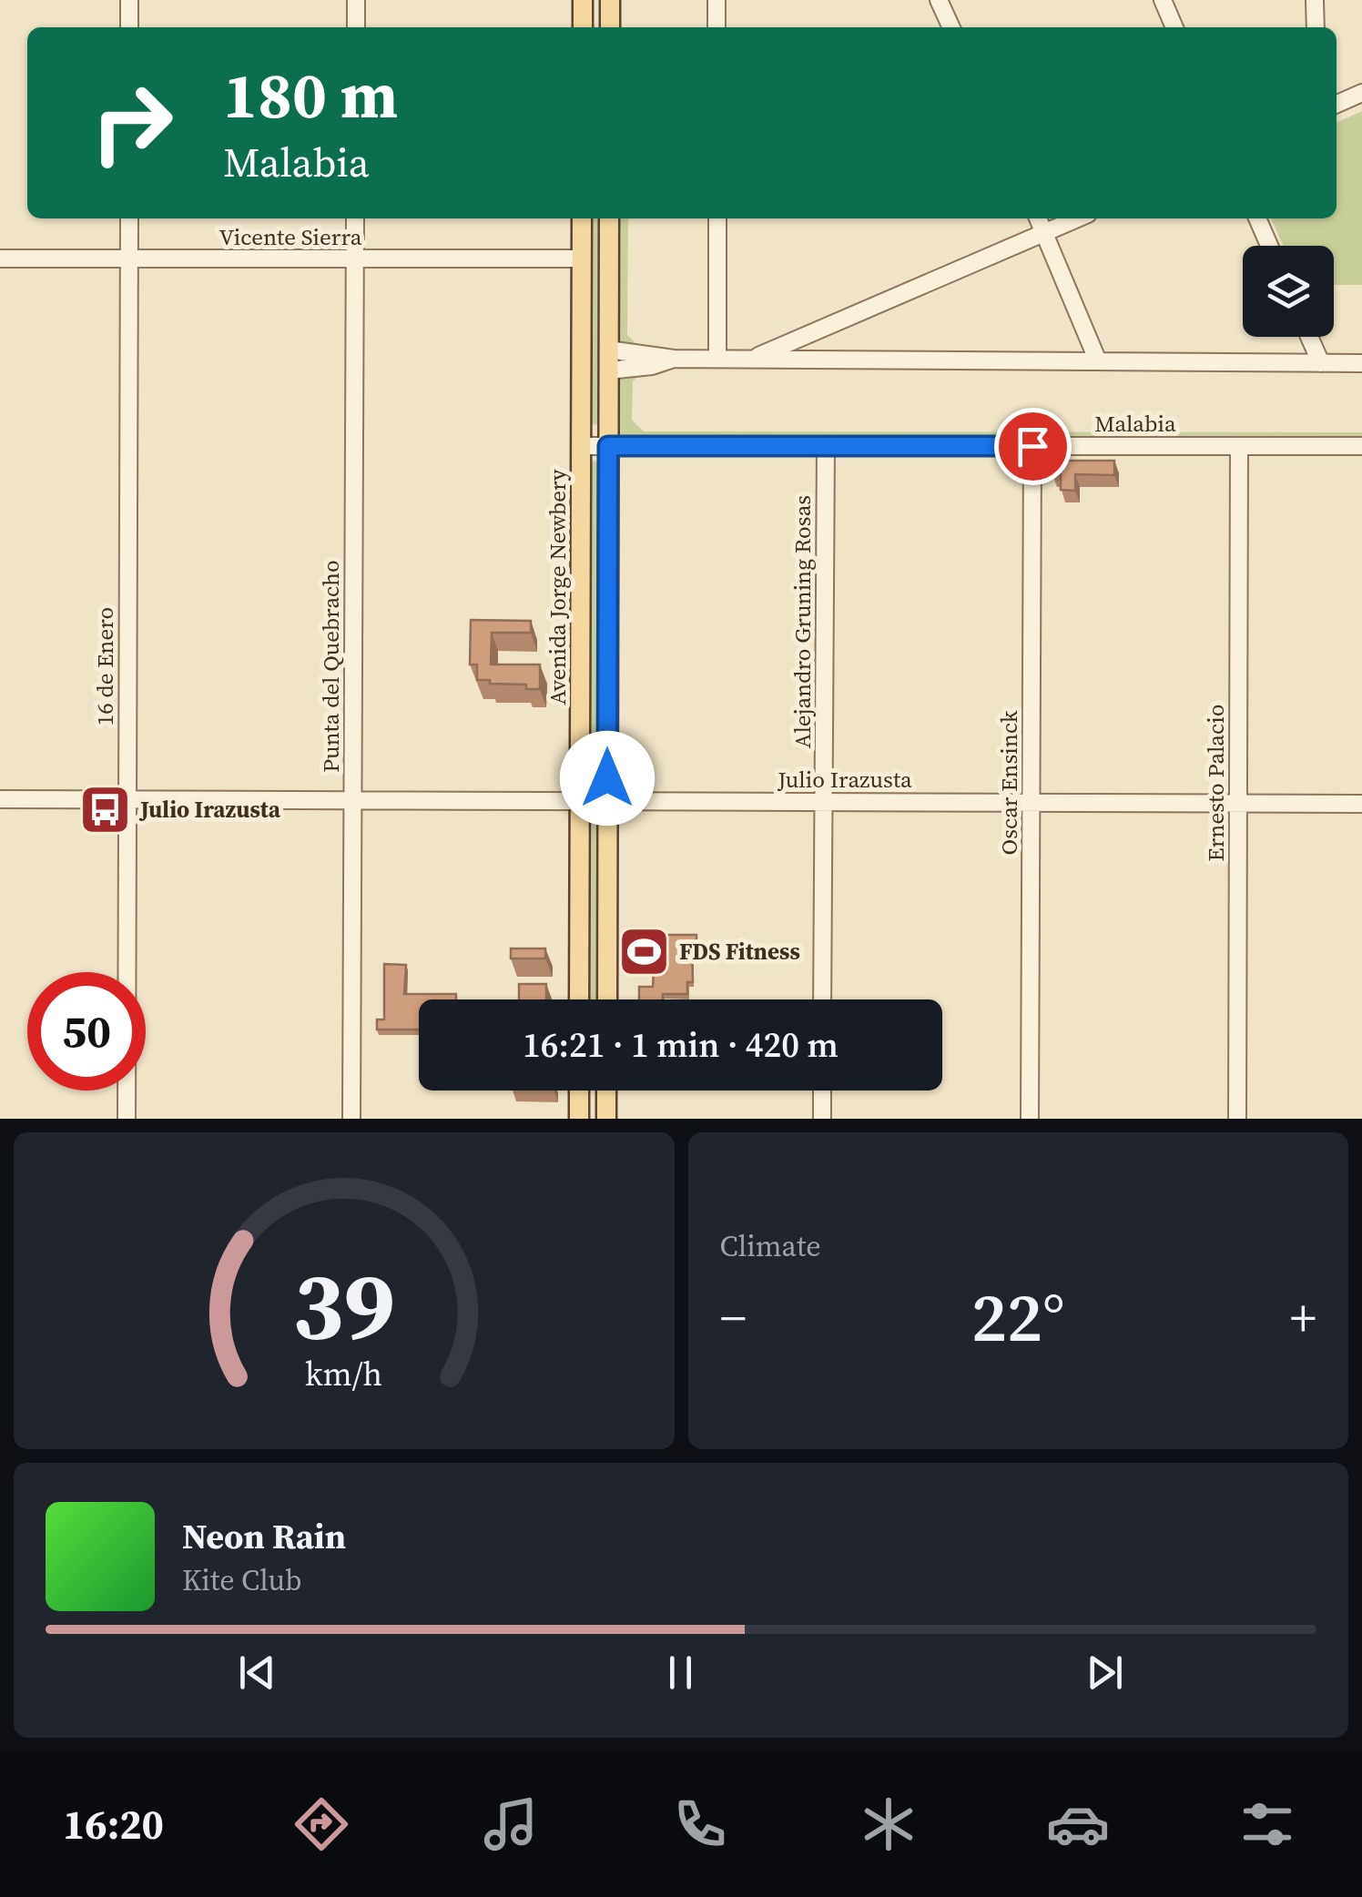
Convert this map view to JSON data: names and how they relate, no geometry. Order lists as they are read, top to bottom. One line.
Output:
{"streets":{"main road":["Avenida Jorge Newbery"],"street":["Vicente Sierra","Malabia","Alejandro Gruning Rosas","16 de Enero","Punta del Quebracho","Julio Irazusta","Oscar Ensinck","Ernesto Palacio"]},"crossings":[["Vicente Sierra","Avenida Jorge Newbery"],["Vicente Sierra","16 de Enero"],["Vicente Sierra","Punta del Quebracho"],["Malabia","Avenida Jorge Newbery"],["Malabia","Alejandro Gruning Rosas"],["Malabia","Oscar Ensinck"],["Malabia","Ernesto Palacio"],["Avenida Jorge Newbery","Julio Irazusta"],["Alejandro Gruning Rosas","Julio Irazusta"],["16 de Enero","Julio Irazusta"],["Punta del Quebracho","Julio Irazusta"],["Julio Irazusta","Oscar Ensinck"],["Julio Irazusta","Ernesto Palacio"]],"places":{"bus stop":["Julio Irazusta"],"sports":["FDS Fitness"]},"page":{"turn":["180 m","Malabia"],"limit":"50","trip":"16:21 · 1 min · 420 m","tile":"Climate","heat":["−","22°","+"],"song":["Neon Rain","Kite Club"],"tabs":"16:20","gauge":["39","km/h"]}}
